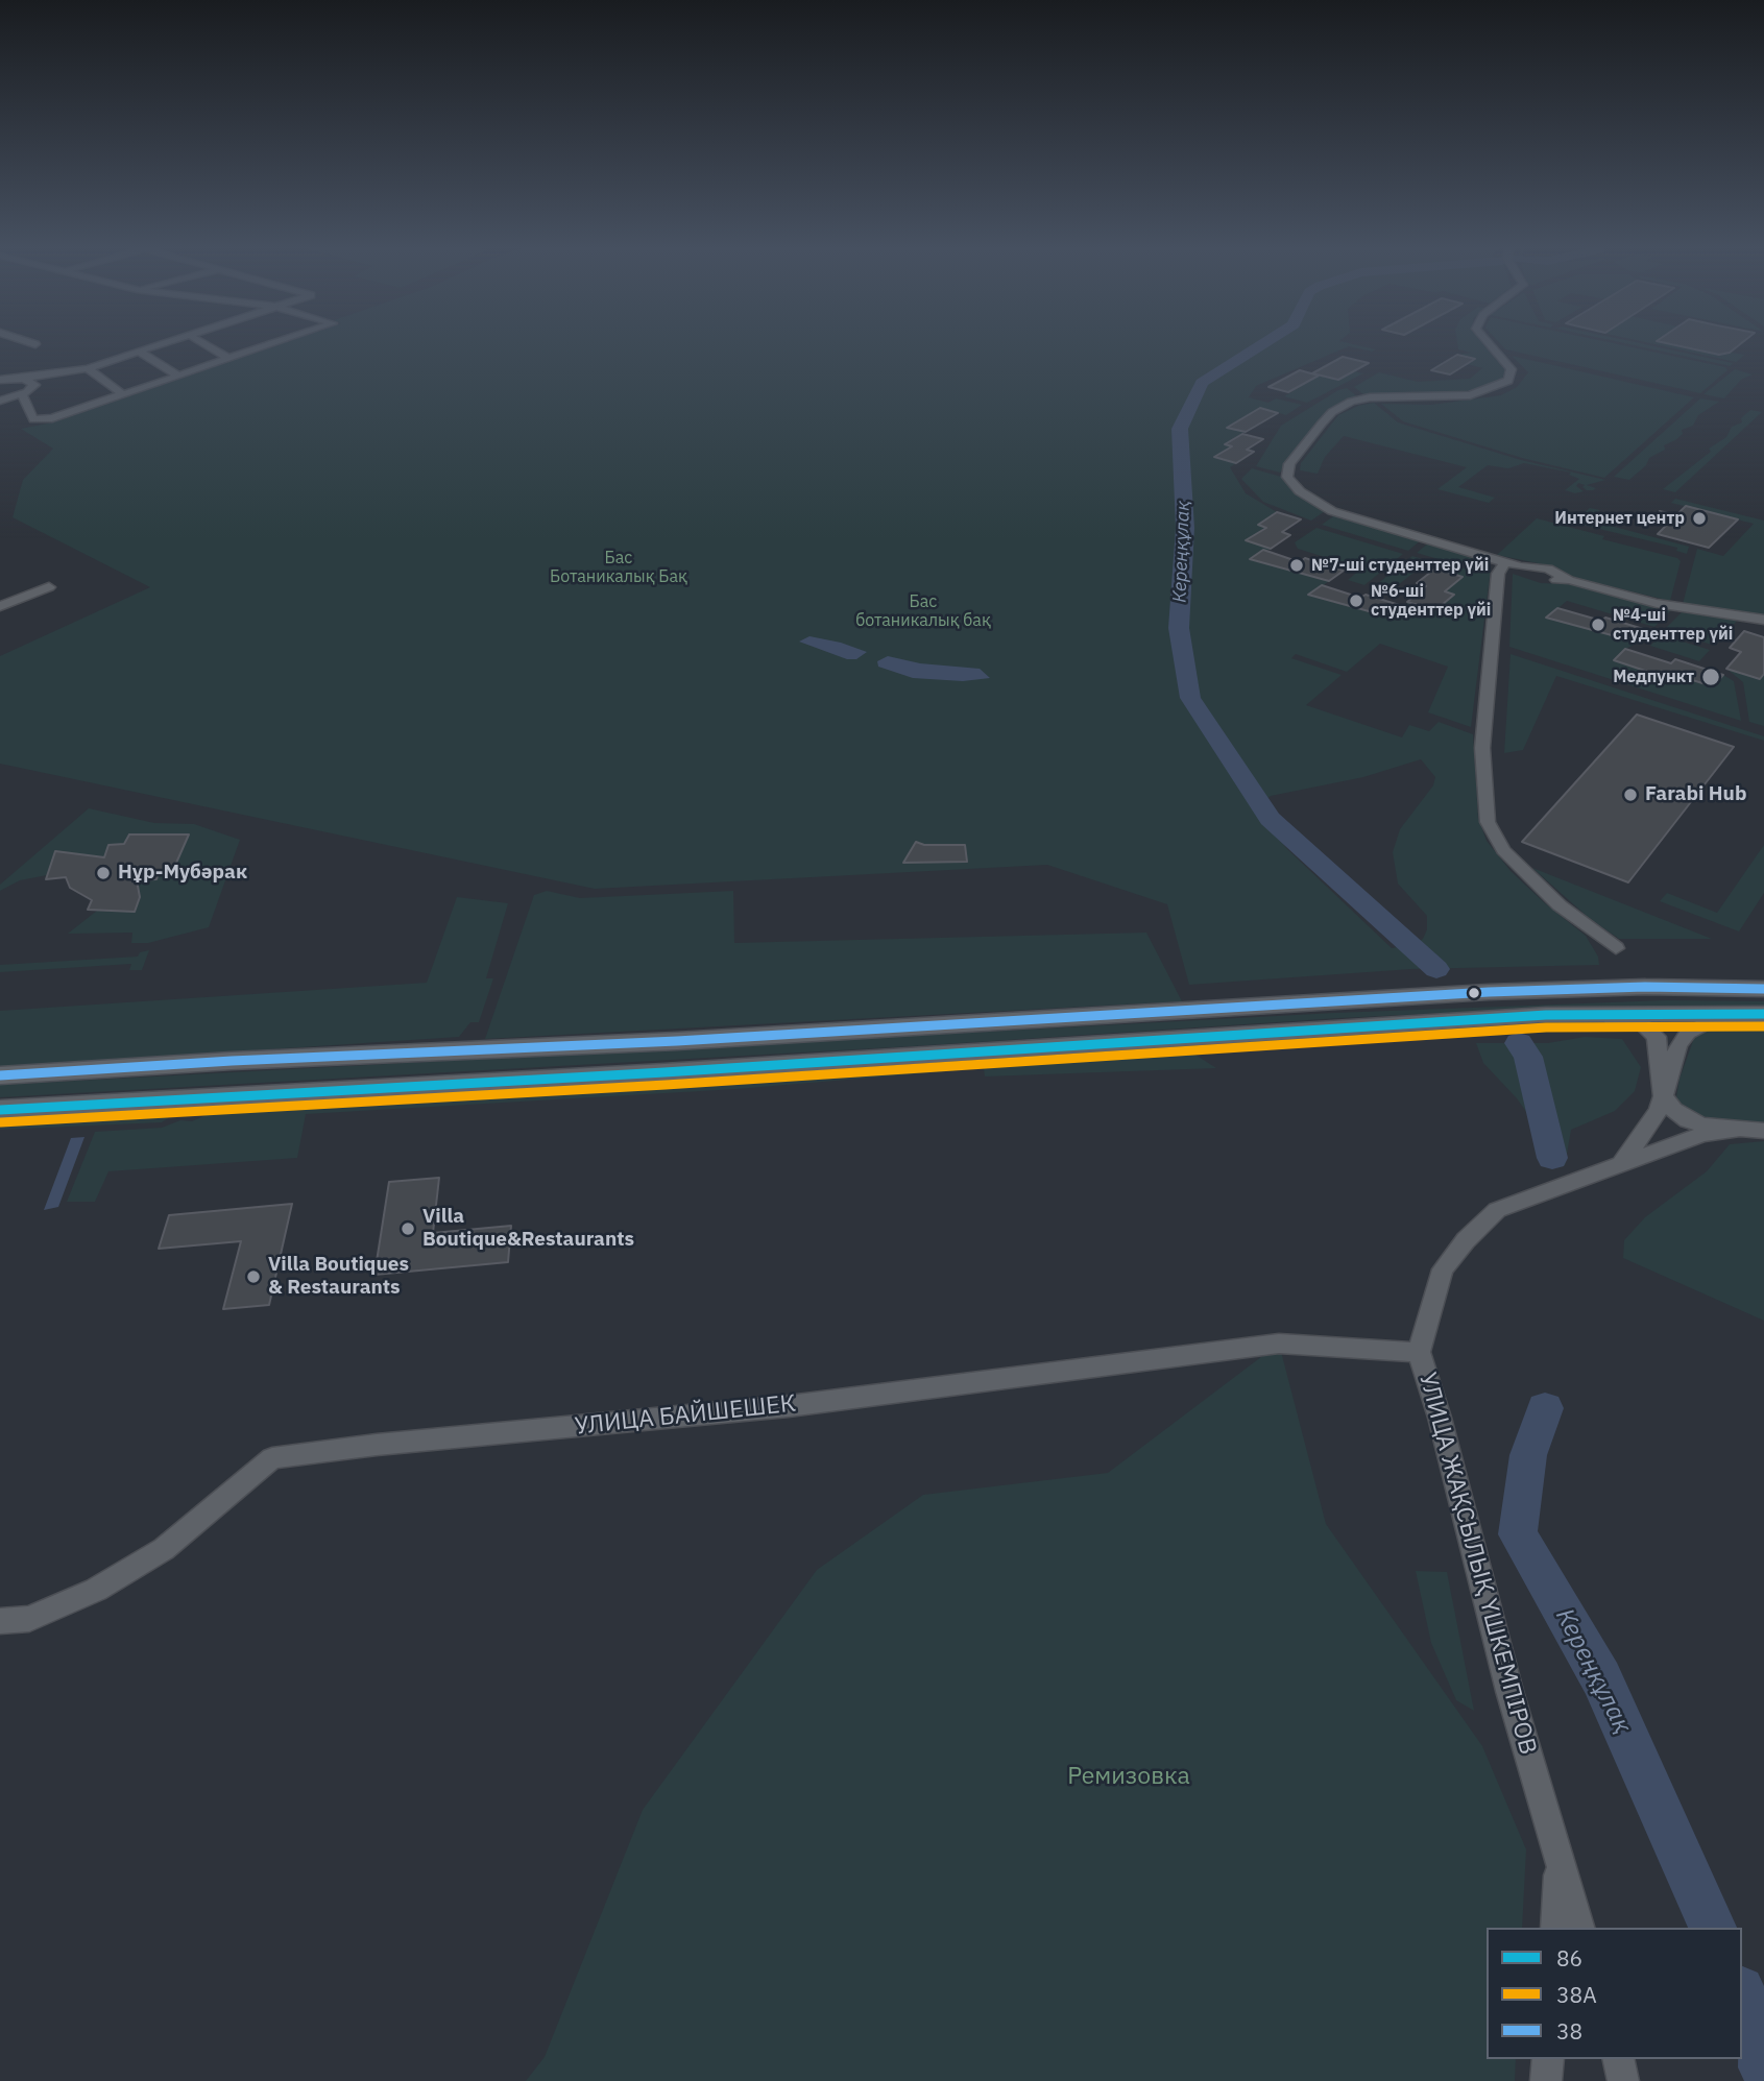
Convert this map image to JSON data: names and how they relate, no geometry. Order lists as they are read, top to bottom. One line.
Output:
{"streets":{"street":["УЛИЦА БАЙШЕШЕК","УЛИЦА ЖАҚСЫЛЫҚ ҮШКЕМПІРОВ"]},"crossings":[["УЛИЦА БАЙШЕШЕК","УЛИЦА ЖАҚСЫЛЫҚ ҮШКЕМПІРОВ"]],"water":["Кереңқұлақ"],"parks":["Бас Ботаникалық Бақ","Бас ботаникалық бақ","Ремизовка"],"places":["Интернет центр","№7-ші студенттер үйі","№6-ші студенттер үйі","№4-ші студенттер үйі","Медпункт","Farabi Hub","Нұр-Мубәрак","Villa Boutique&Restaurants","Villa Boutiques & Restaurants"],"lines":["transit line 38","transit line 86","transit line 38А"],"legend":["86","38А","38"]}
